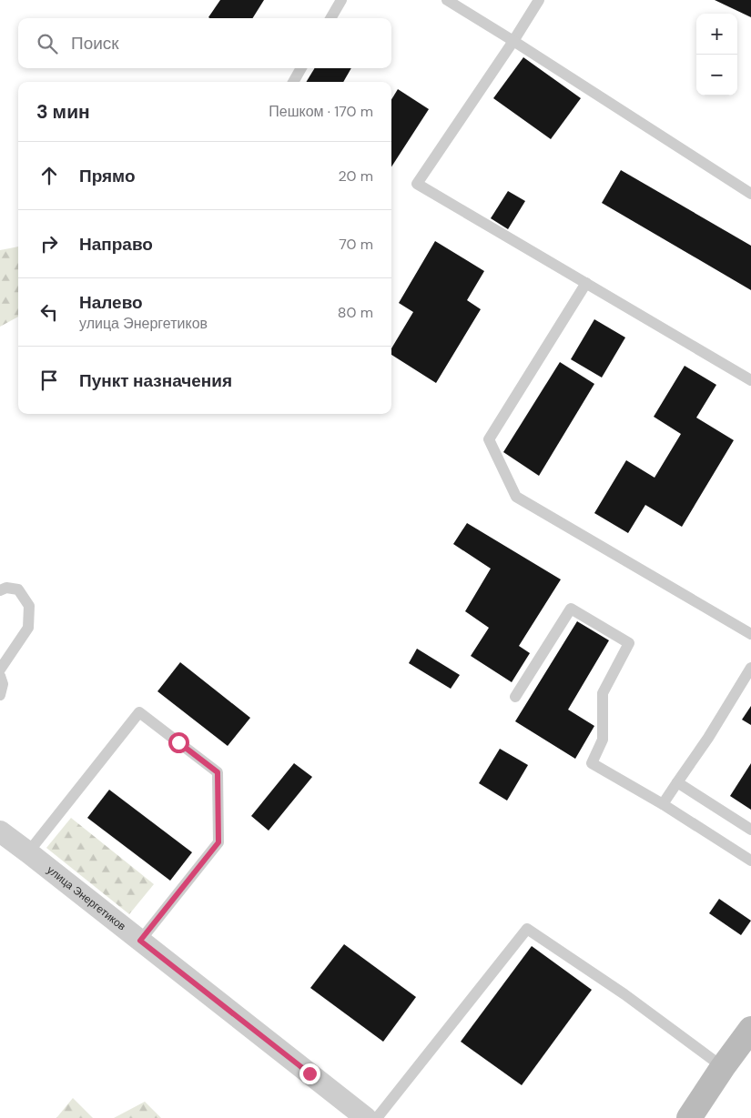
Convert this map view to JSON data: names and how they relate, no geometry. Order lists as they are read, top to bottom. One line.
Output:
{"streets":{"street":["улица Энергетиков"]},"page":{"map_buttons":["+","−"],"search":"Поиск","heading":["3 мин","Пешком · 170 m"],"list":[["Прямо","20 m"],["Направо","70 m"],["Налево","улица Энергетиков","80 m"],"Пункт назначения"]}}
